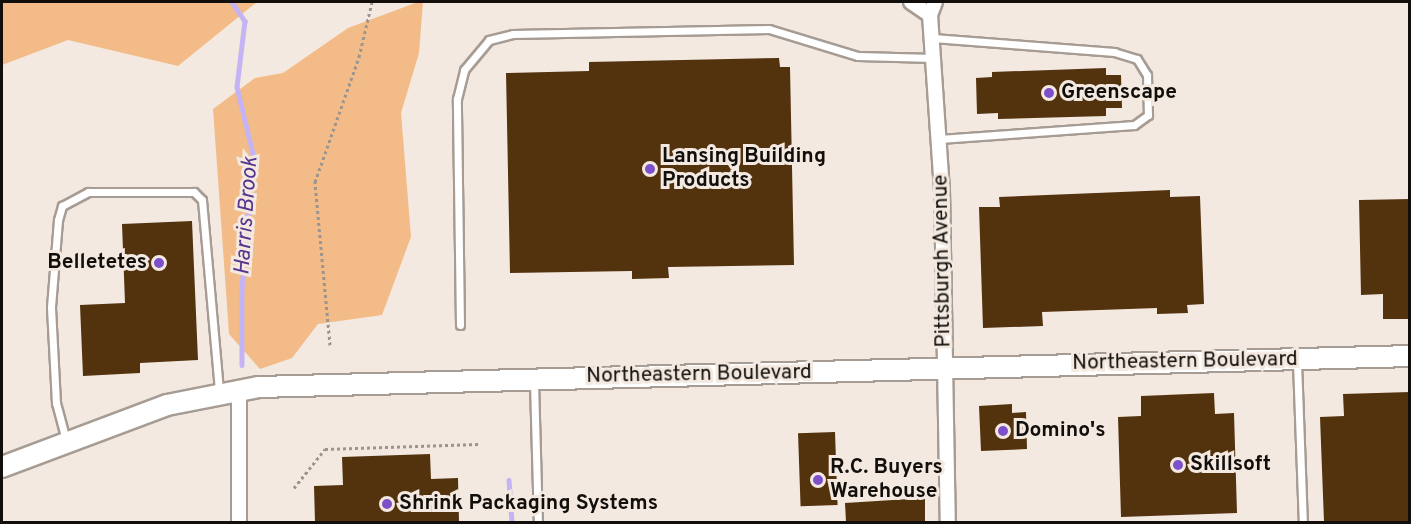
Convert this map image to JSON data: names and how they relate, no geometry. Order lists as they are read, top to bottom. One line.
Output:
{"streets":{"street":["Pittsburgh Avenue","Northeastern Boulevard"]},"crossings":[["Pittsburgh Avenue","Northeastern Boulevard"]],"water":["Harris Brook"],"places":["Greenscape","Lansing Building Products","Belletetes","Domino's","Skillsoft","R.C. Buyers Warehouse","Shrink Packaging Systems"]}
